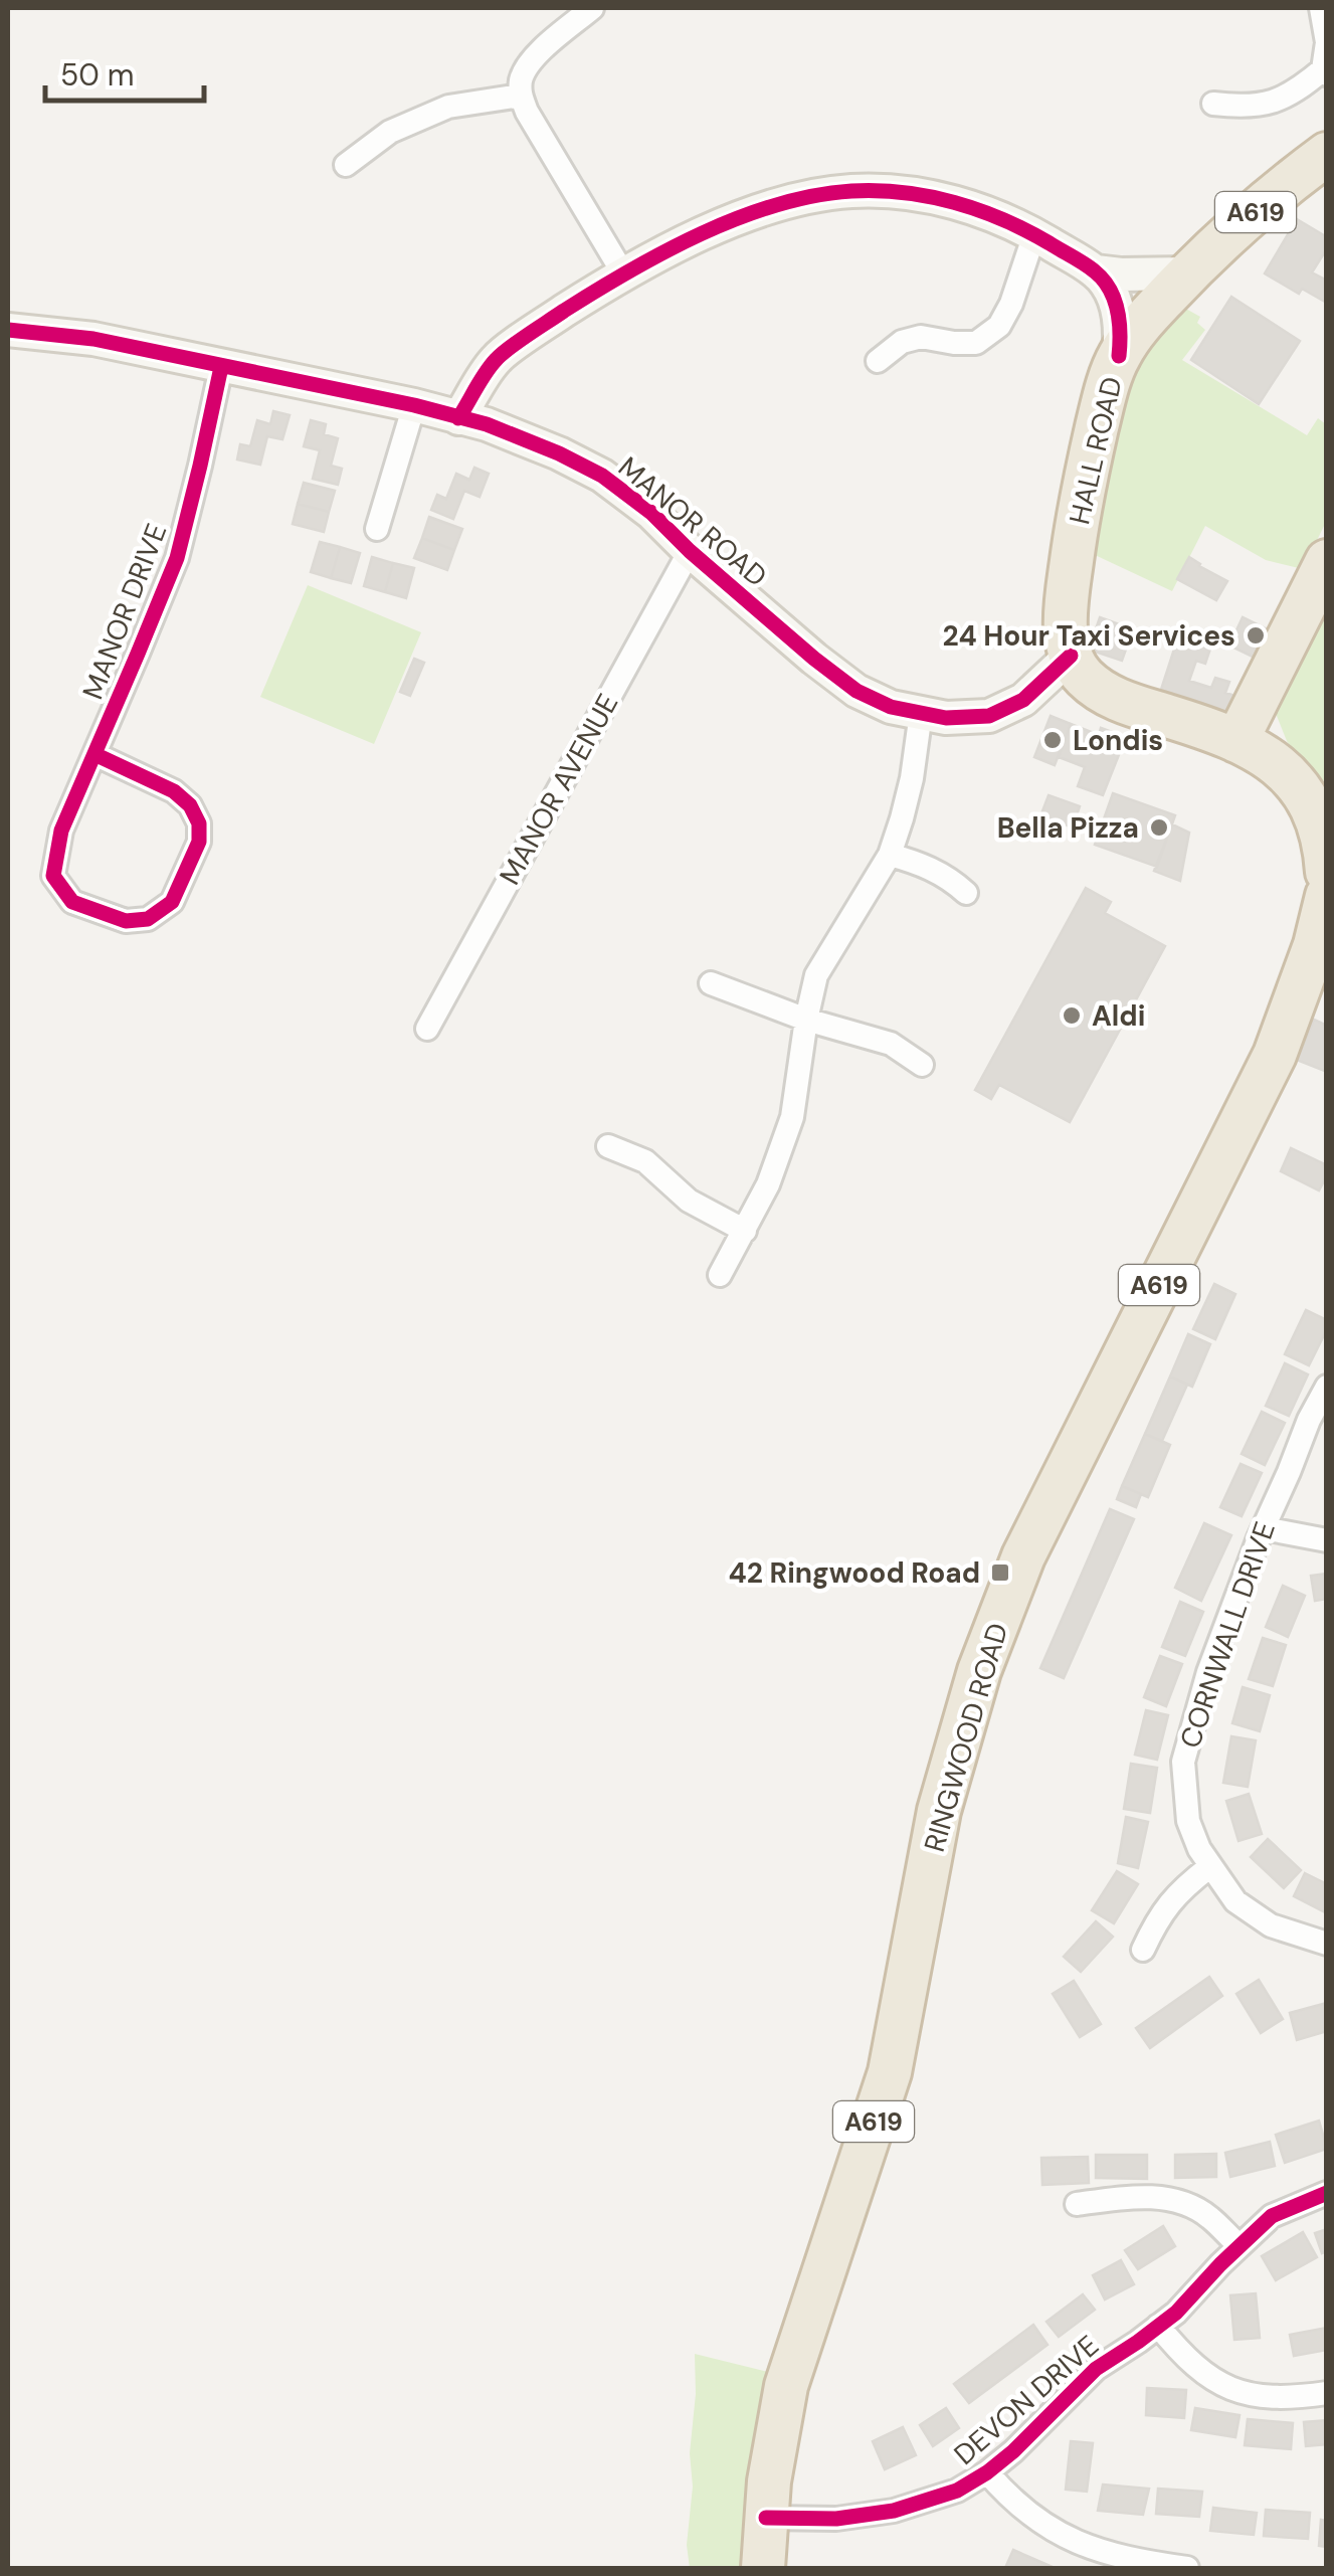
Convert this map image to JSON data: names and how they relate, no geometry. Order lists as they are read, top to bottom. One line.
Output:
{"streets":{"highway":["A619","HALL ROAD","RINGWOOD ROAD"],"street":["MANOR ROAD","MANOR DRIVE","MANOR AVENUE","CORNWALL DRIVE","DEVON DRIVE"]},"crossings":[["HALL ROAD","MANOR ROAD"],["MANOR ROAD","MANOR DRIVE"],["MANOR ROAD","MANOR AVENUE"],["RINGWOOD ROAD","DEVON DRIVE"]],"places":{"other":["24 Hour Taxi Services","Londis","Bella Pizza","Aldi"],"transit":["42 Ringwood Road"]},"scale_bar":"50 m"}
